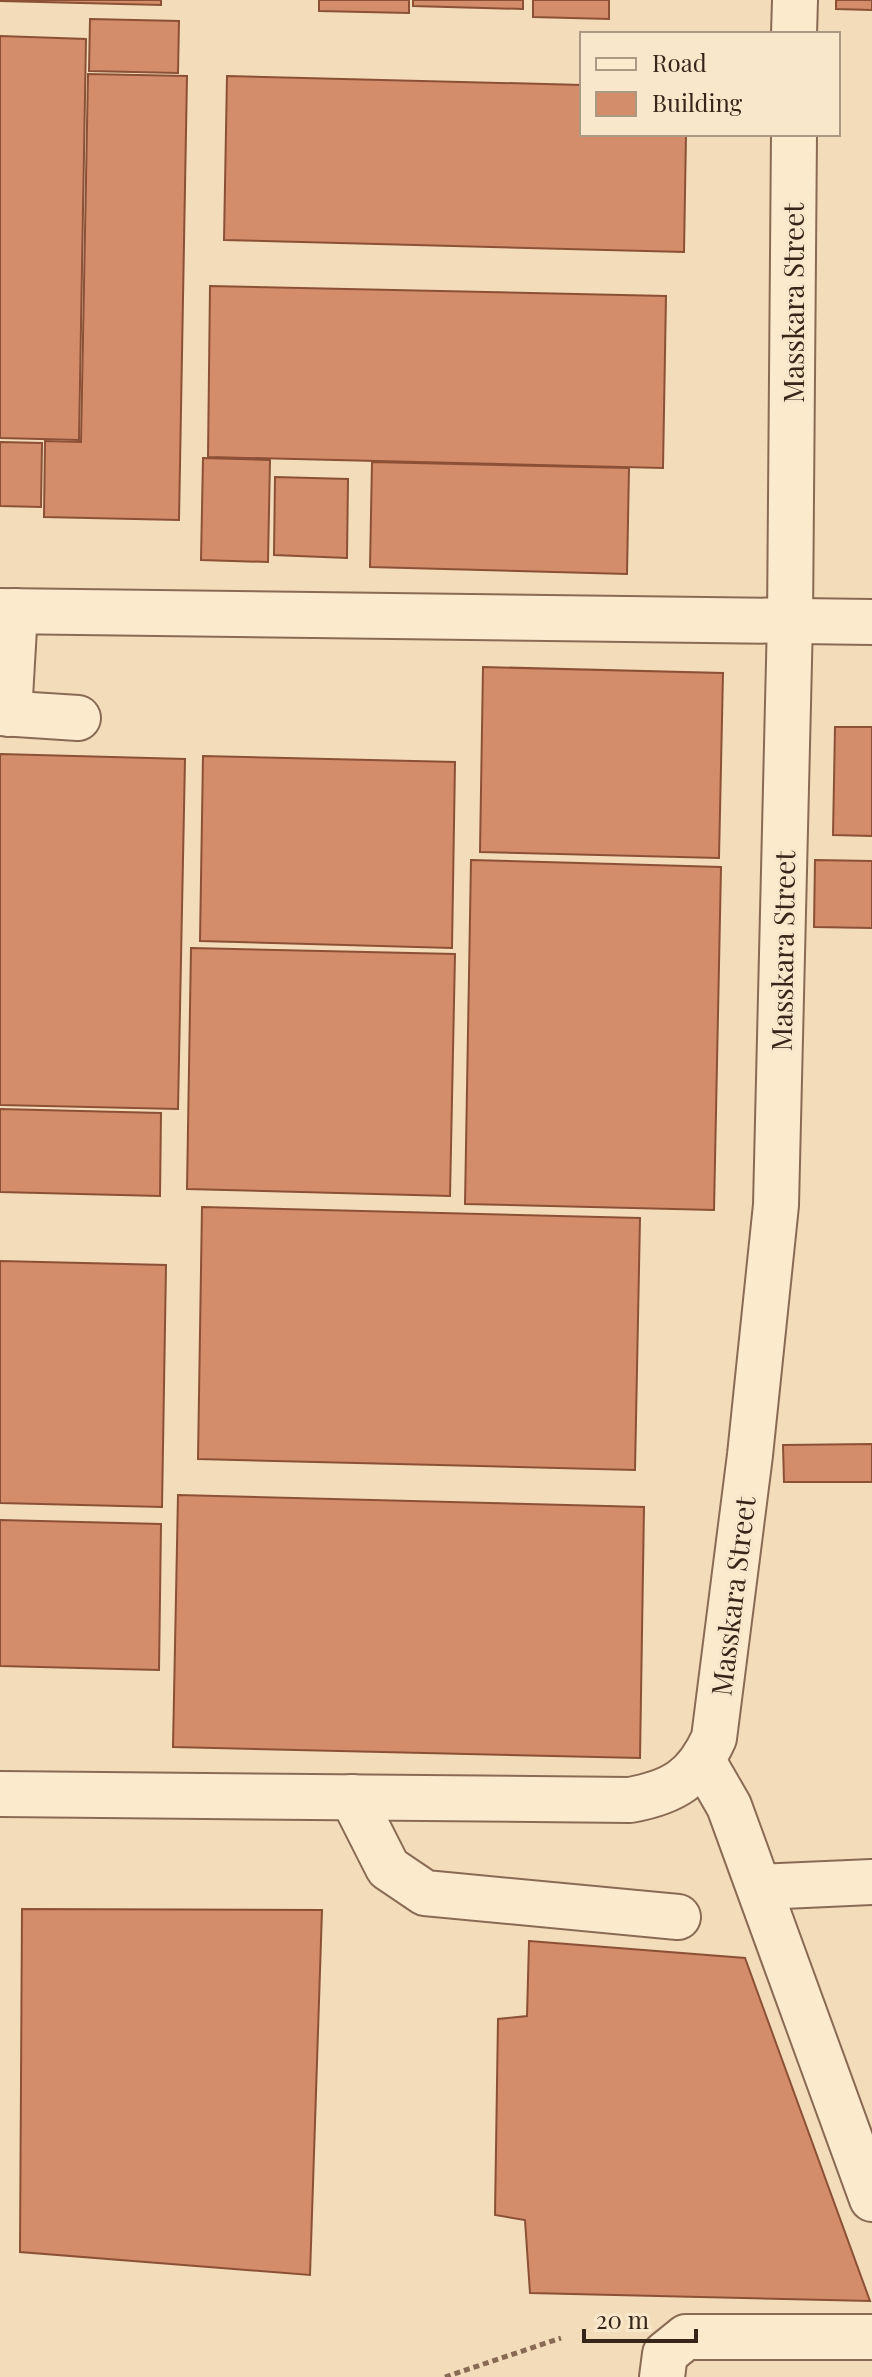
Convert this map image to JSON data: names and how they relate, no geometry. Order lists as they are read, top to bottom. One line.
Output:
{"streets":{"street":["Masskara Street"]},"legend":["Road","Building"],"scale_bar":"20 m"}
